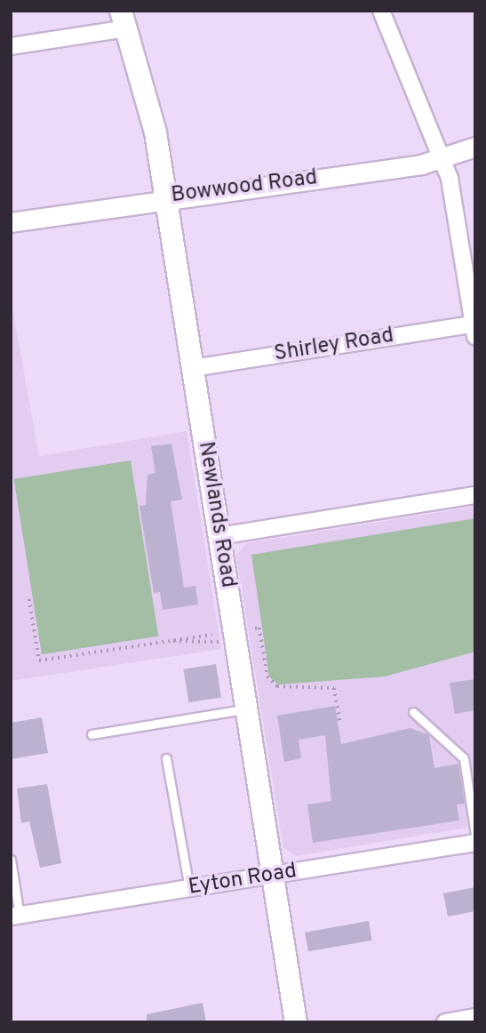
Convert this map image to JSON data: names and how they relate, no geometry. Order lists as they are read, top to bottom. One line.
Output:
{"streets":{"main road":["Newlands Road"],"street":["Bowwood Road","Shirley Road","Eyton Road"]},"crossings":[["Bowwood Road","Newlands Road"],["Shirley Road","Newlands Road"],["Newlands Road","Eyton Road"]]}
